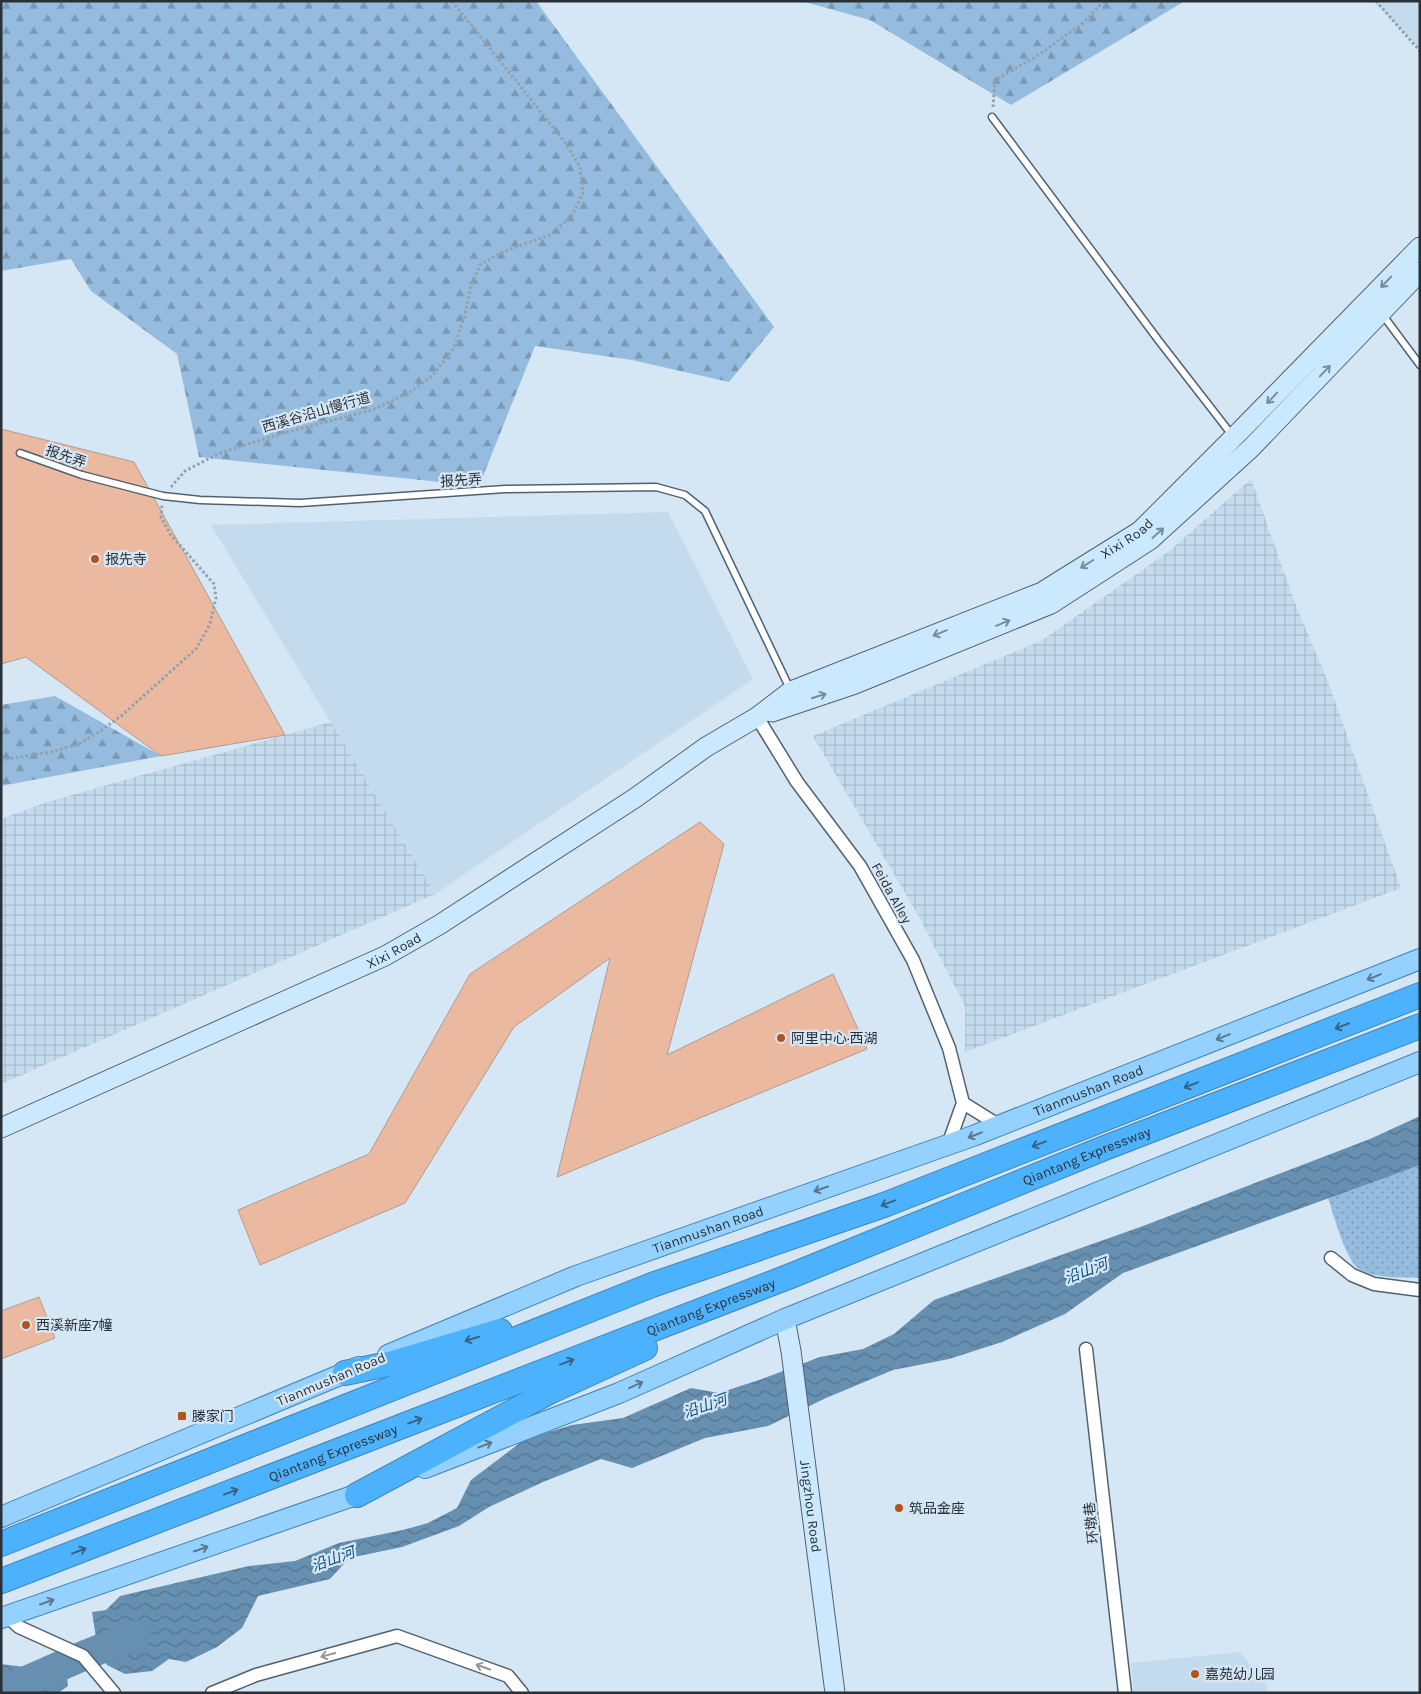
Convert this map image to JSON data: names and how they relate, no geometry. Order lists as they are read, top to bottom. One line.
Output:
{"streets":{"highway":["Qiantang Expressway"],"main road":["Xixi Road","Tianmushan Road","Jingzhou Road"],"street":["Feida Alley","环墩巷"],"lane":["报先弄"],"path":["西溪谷沿山慢行道"]},"crossings":[["西溪谷沿山慢行道","报先弄"],["报先弄","Xixi Road"],["Xixi Road","Feida Alley"]],"water":["沿山河"],"places":{"other":["报先寺","阿里中心·西湖","西溪新座7幢","筑品金座","嘉苑幼儿园"],"transit":["滕家门"]}}
